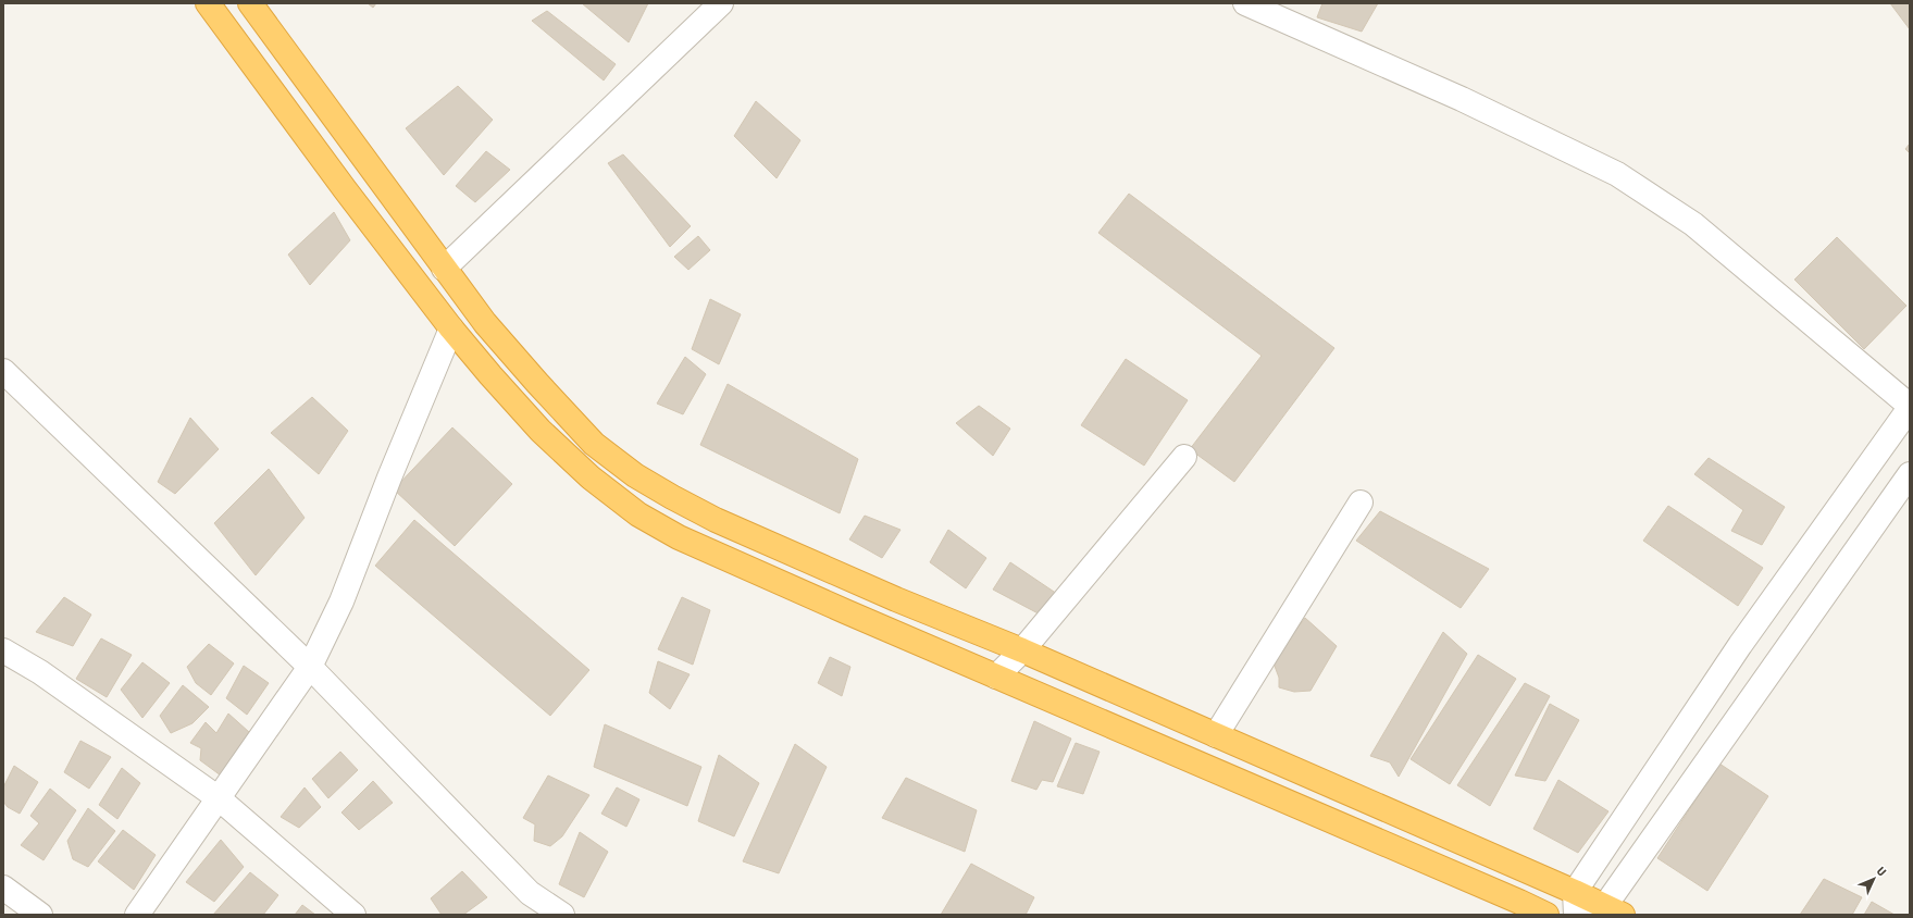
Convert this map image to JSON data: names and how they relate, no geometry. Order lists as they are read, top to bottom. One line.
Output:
{"north":"top right"}
